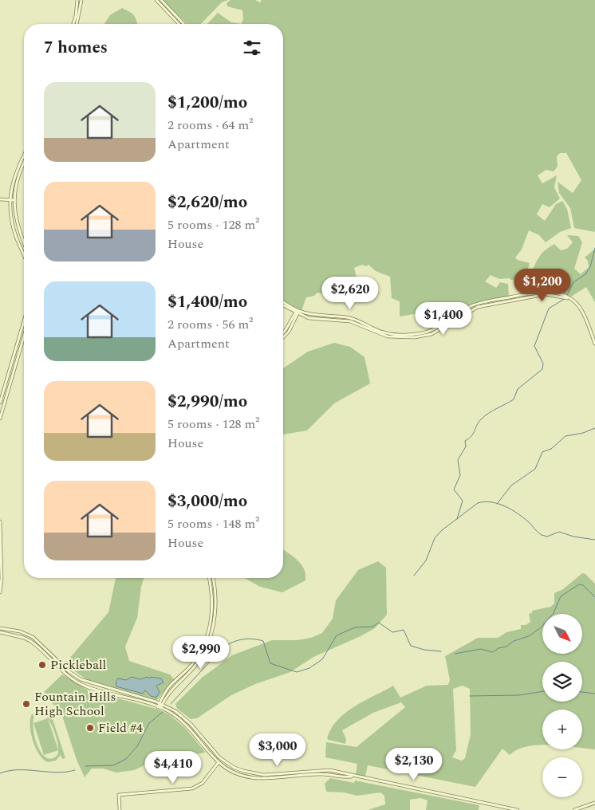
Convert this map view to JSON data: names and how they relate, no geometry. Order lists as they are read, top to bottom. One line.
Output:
{"places":["Pickleball","Fountain Hills High School","Field #4"],"north":"bottom right","page":{"heading":"7 homes","list":[{"name":"$1,200/mo","note":"2 rooms · 64 m² · Apartment"},{"name":"$2,620/mo","note":"5 rooms · 128 m² · House"},{"name":"$1,400/mo","note":"2 rooms · 56 m² · Apartment"},{"name":"$2,990/mo","note":"5 rooms · 128 m² · House"},{"name":"$3,000/mo","note":"5 rooms · 148 m² · House"}],"price":["$1,200","$2,620","$1,400","$2,990","$3,000","$2,130","$4,410"],"map_buttons":["+","−"]}}
